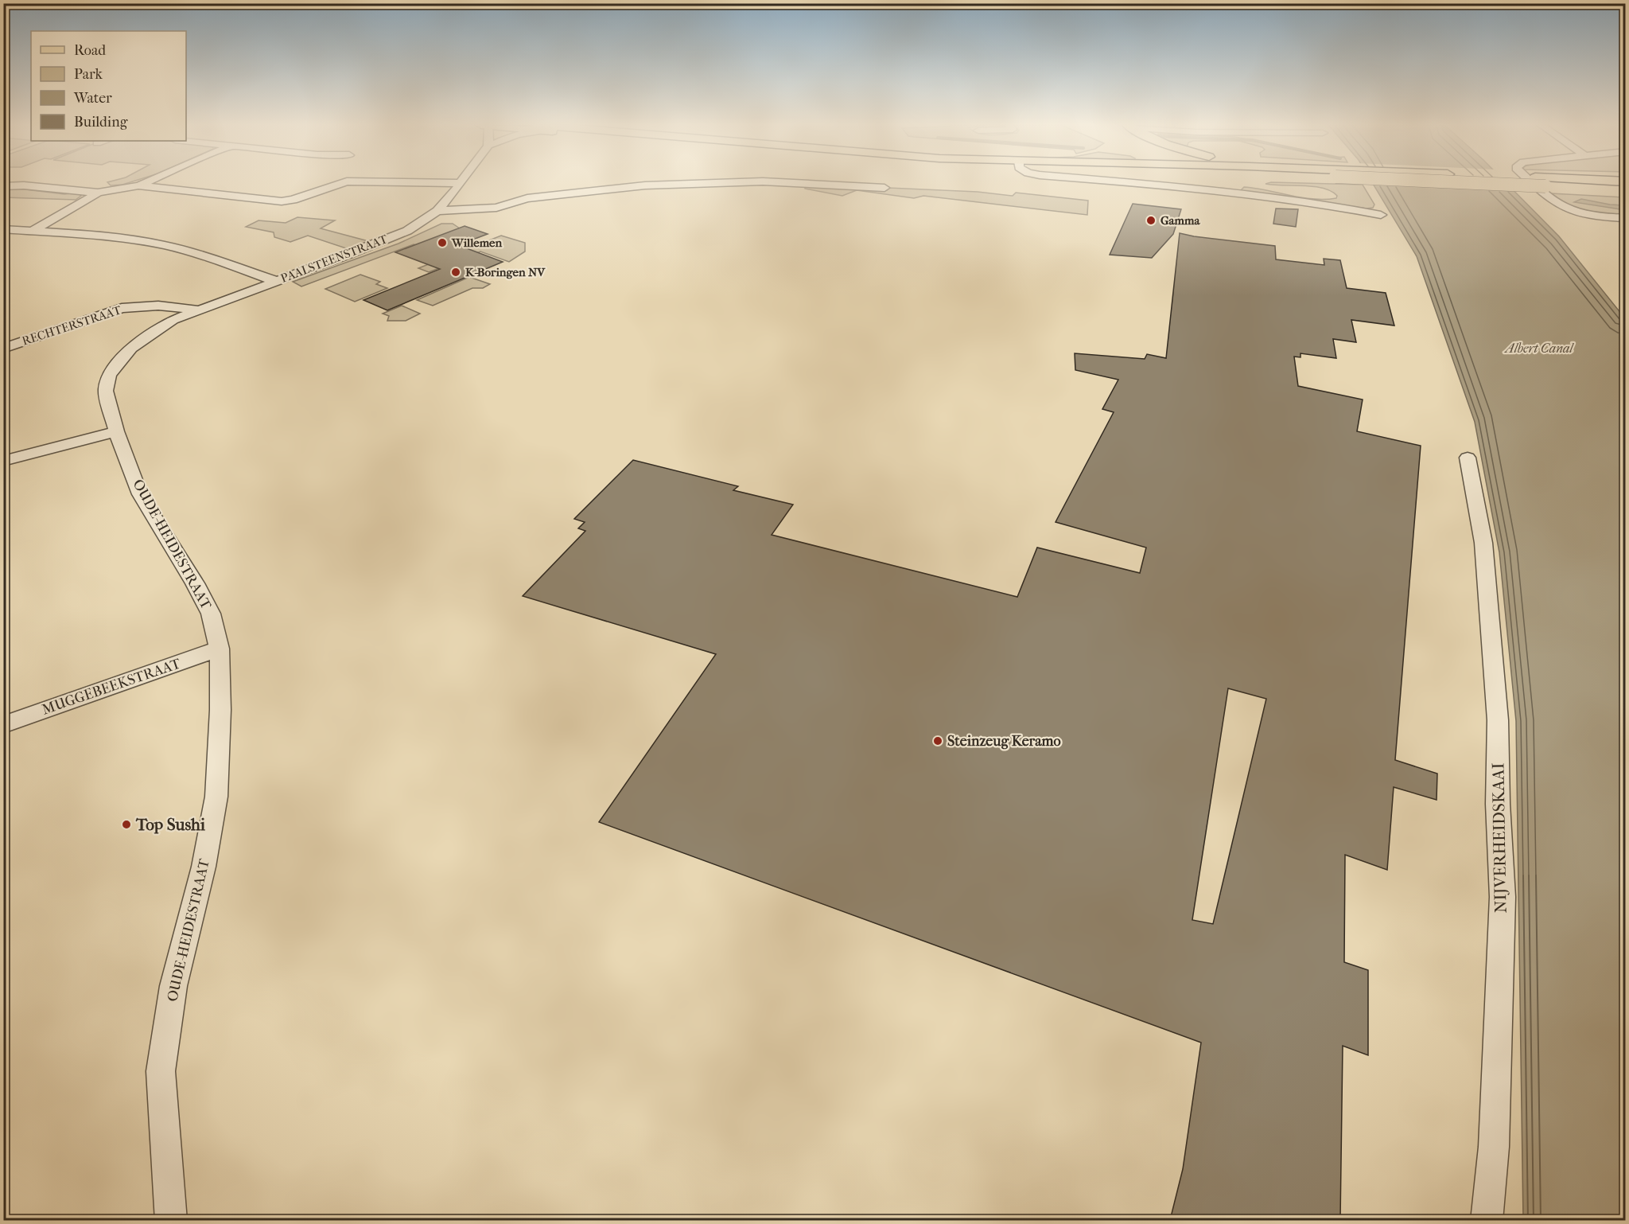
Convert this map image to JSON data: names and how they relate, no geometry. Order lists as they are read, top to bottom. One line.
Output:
{"streets":{"street":["PAALSTEENSTRAAT","RECHTERSTRAAT","OUDE-HEIDESTRAAT","MUGGEBEEKSTRAAT","NIJVERHEIDSKAAI"]},"crossings":[["PAALSTEENSTRAAT","OUDE-HEIDESTRAAT"],["RECHTERSTRAAT","OUDE-HEIDESTRAAT"],["OUDE-HEIDESTRAAT","MUGGEBEEKSTRAAT"]],"water":["Albert Canal"],"places":["Gamma","Willemen","K-Boringen NV","Steinzeug Keramo","Top Sushi"],"legend":["Road","Park","Water","Building"]}
